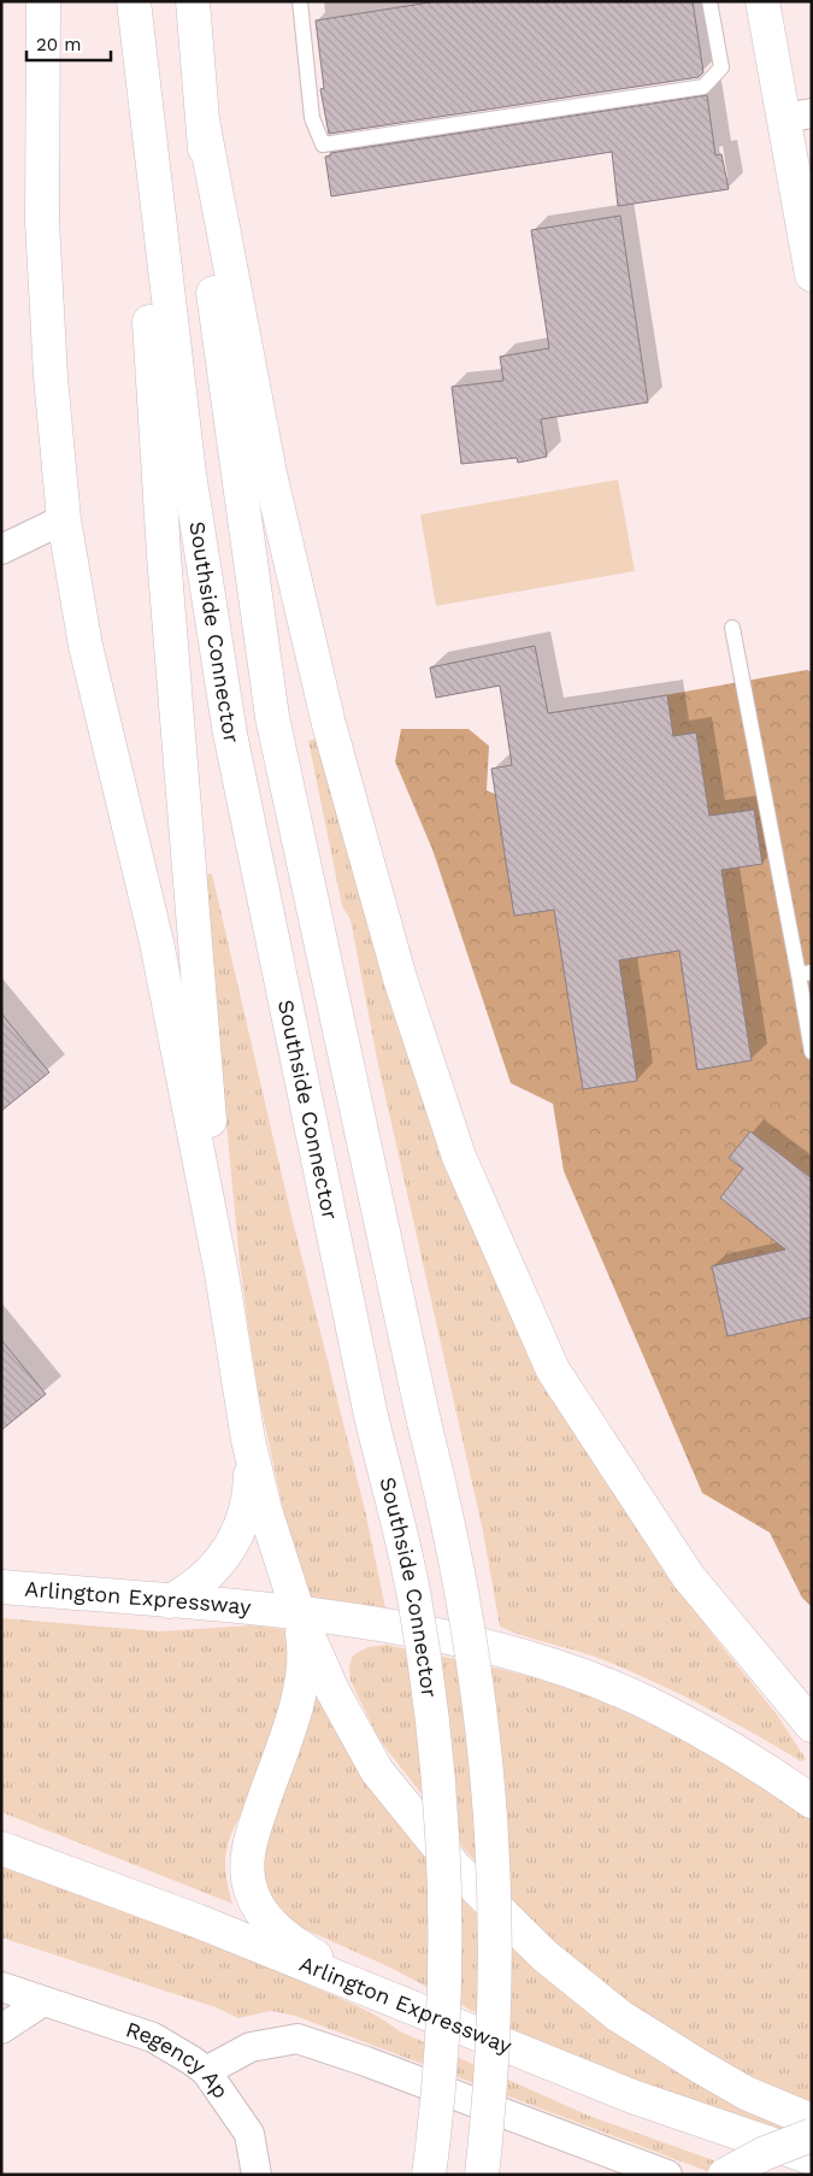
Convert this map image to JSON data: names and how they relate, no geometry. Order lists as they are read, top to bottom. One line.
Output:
{"streets":{"main road":["Southside Connector","Arlington Expressway"],"street":["Regency Ap"]},"scale_bar":"20 m"}
